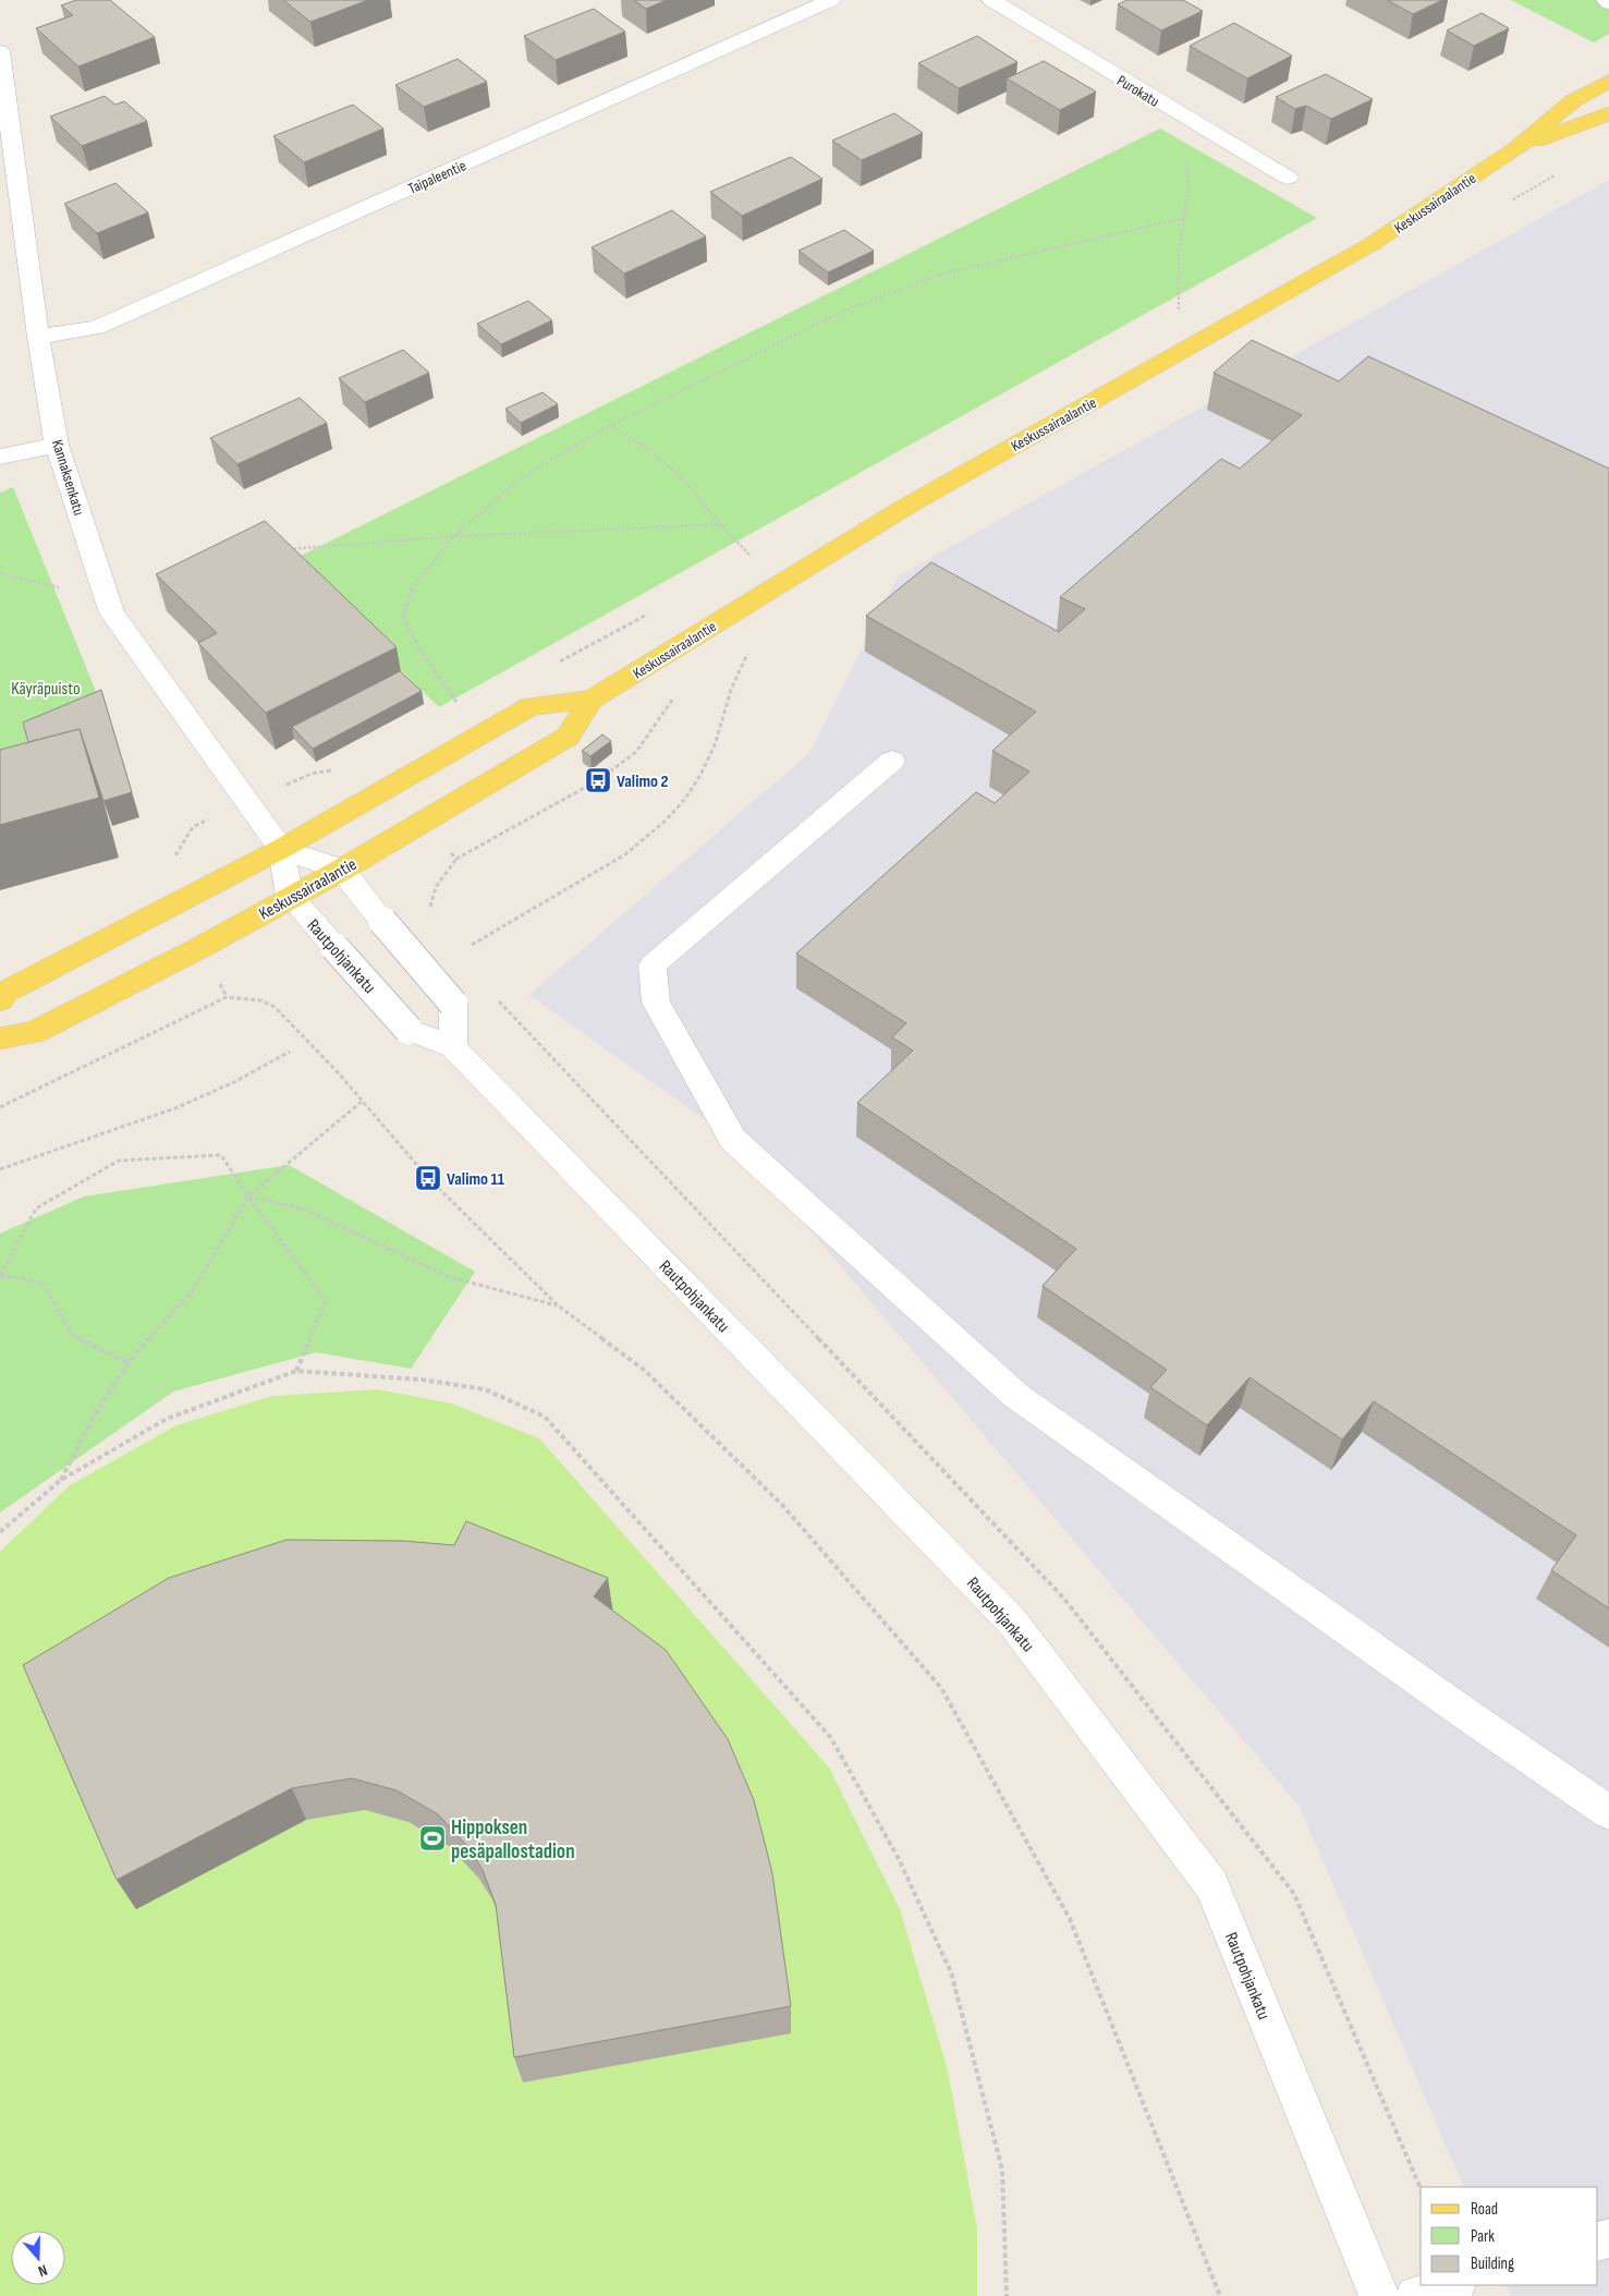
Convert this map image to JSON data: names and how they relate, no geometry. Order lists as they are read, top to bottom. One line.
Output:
{"streets":{"main road":["Keskussairaalantie"],"street":["Purokatu","Taipaleentie","Kannaksenkatu","Rautpohjankatu"]},"crossings":[["Taipaleentie","Kannaksenkatu"],["Keskussairaalantie","Kannaksenkatu"],["Keskussairaalantie","Rautpohjankatu"]],"parks":["Käyräpuisto"],"places":{"bus stop":["Valimo 2","Valimo 11"],"sports":["Hippoksen pesäpallostadion"]},"legend":["Road","Park","Building"],"north":"bottom"}
